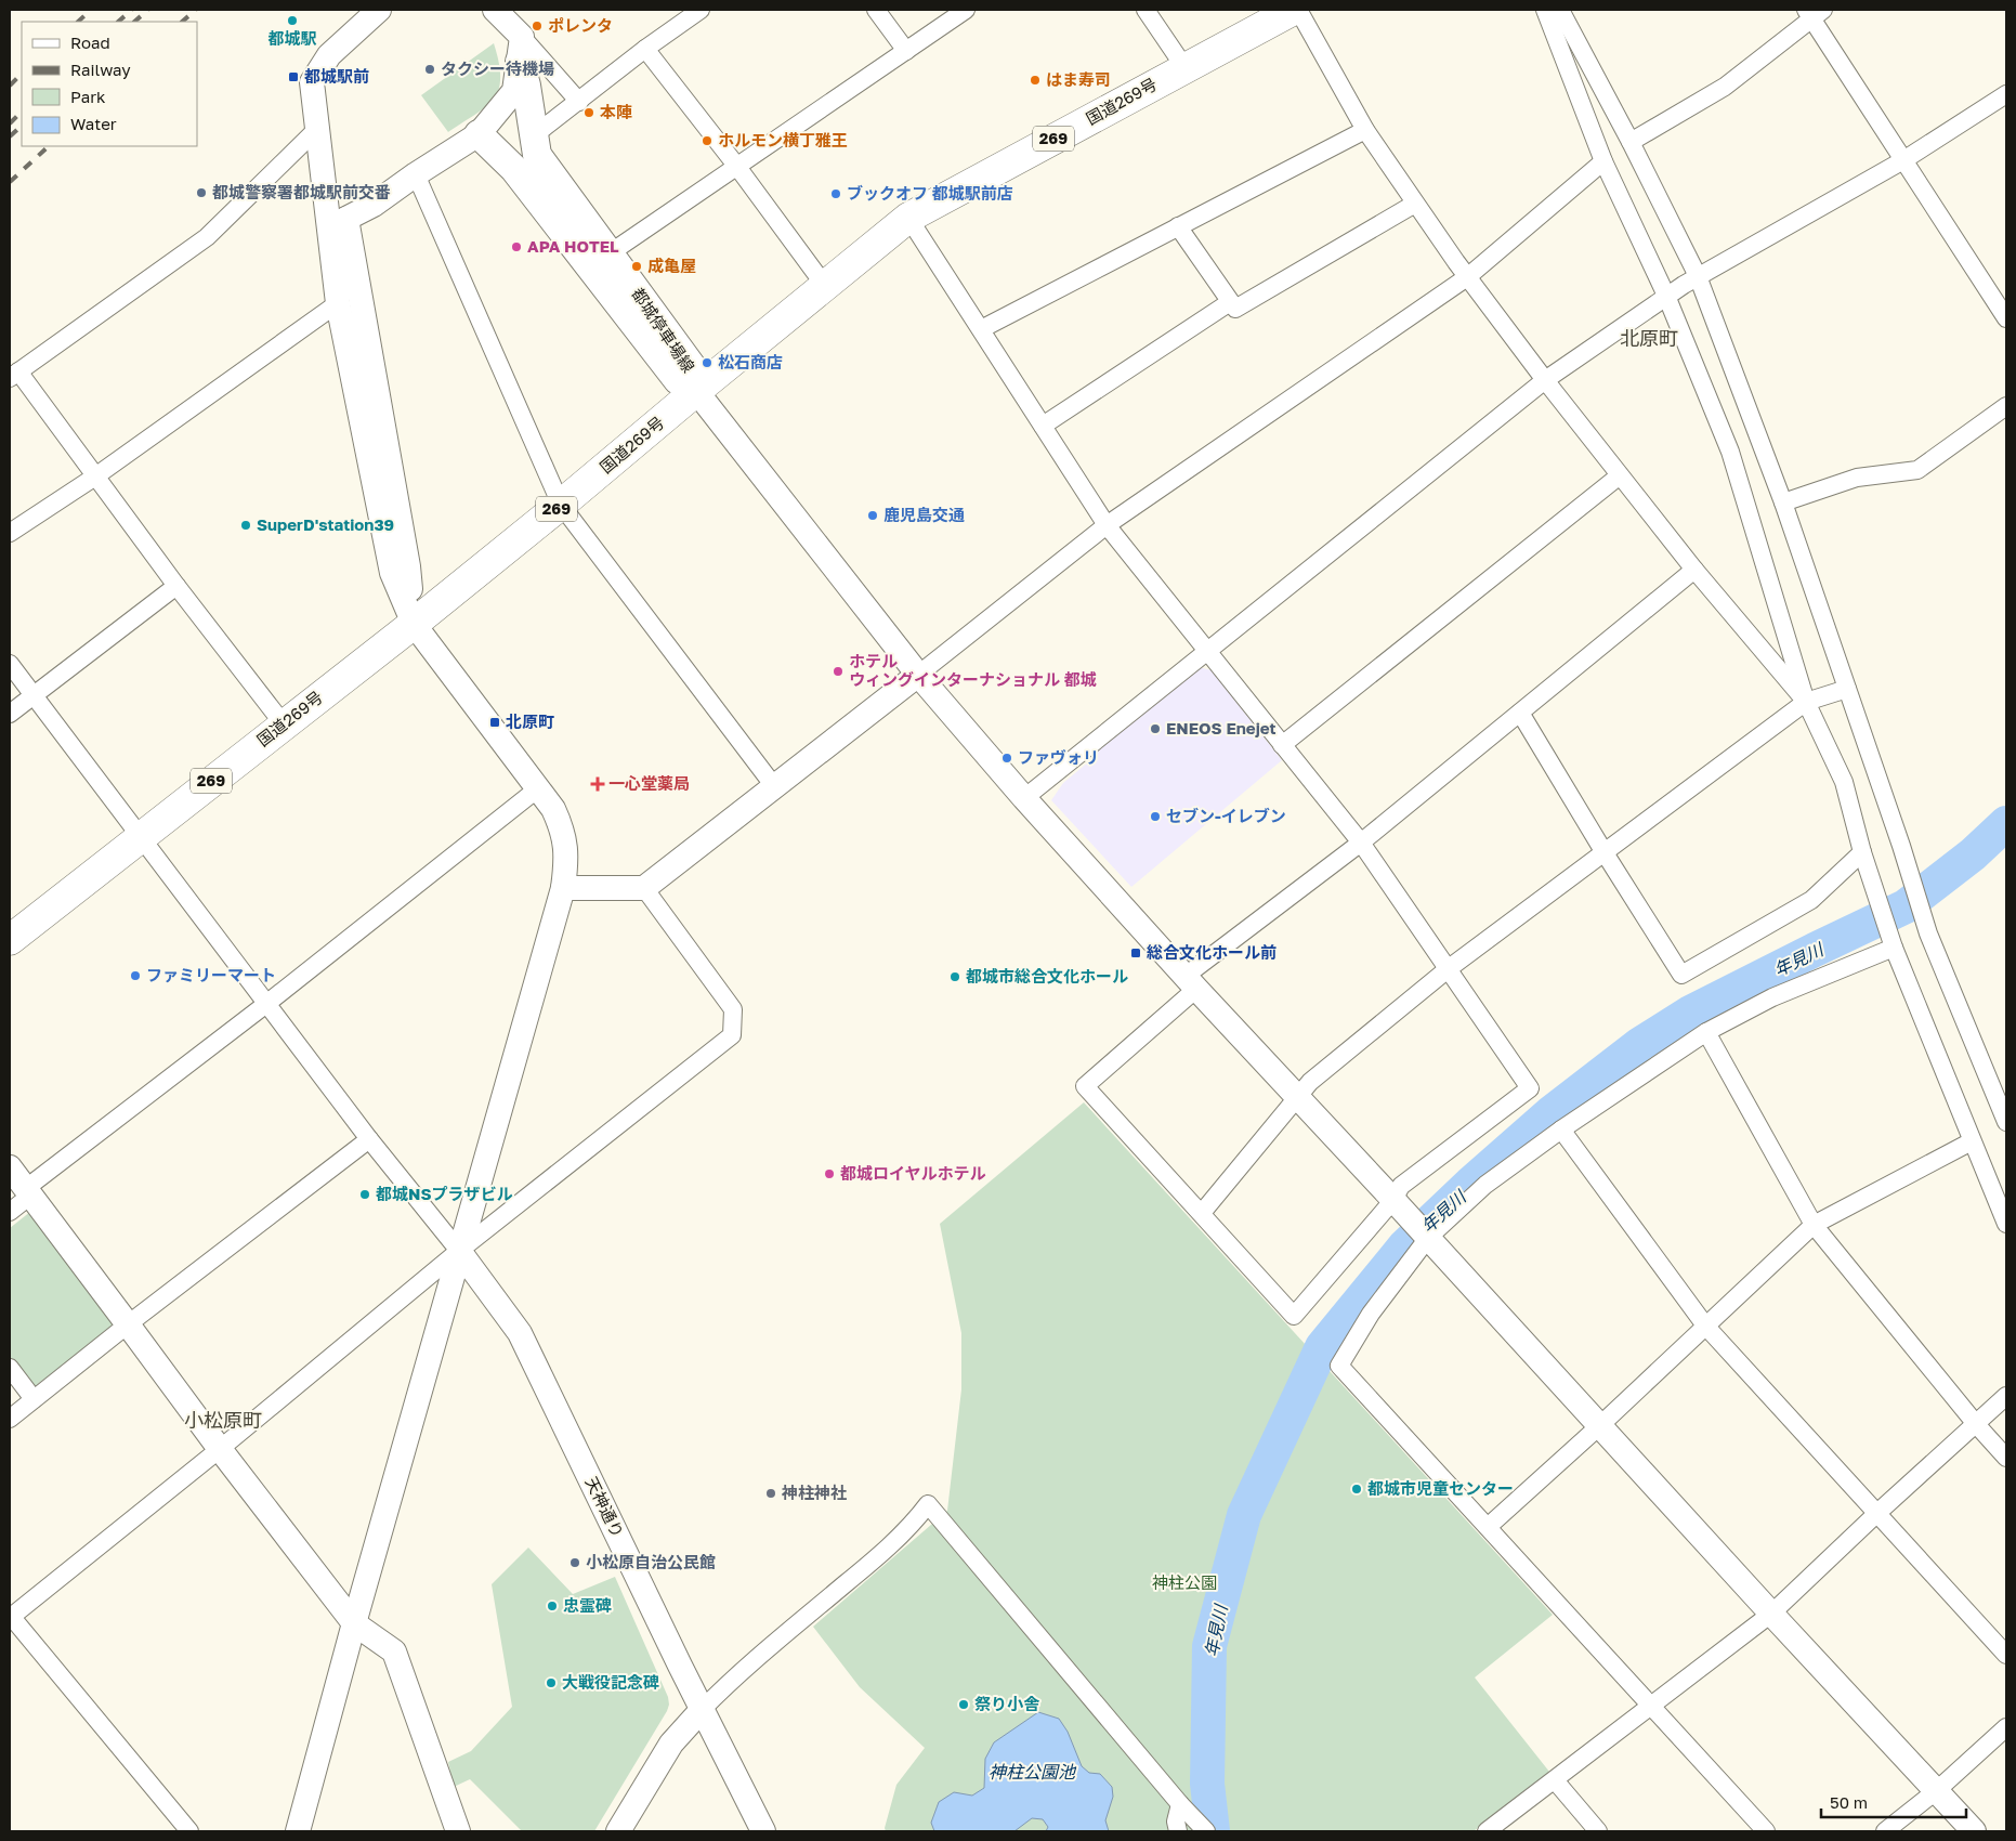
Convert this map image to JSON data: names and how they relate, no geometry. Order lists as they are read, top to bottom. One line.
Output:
{"streets":{"highway":["国道269号","269"],"main road":["都城停車場線"],"street":["天神通り"]},"crossings":[["国道269号","都城停車場線"]],"districts":["北原町","小松原町"],"water":["年見川","神柱公園池"],"parks":["神柱公園"],"places":{"other":["都城駅","ポレンタ","タクシー待機場","はま寿司","本陣","ホルモン横丁雅王","都城警察署都城駅前交番","ブックオフ 都城駅前店","APA HOTEL","成亀屋","松石商店","鹿児島交通","SuperD'station39","ホテル ウィングインターナショナル 都城","ENEOS Enejet","ファヴォリ","セブン-イレブン","ファミリーマート","都城市総合文化ホール","都城ロイヤルホテル","都城NSプラザビル","都城市児童センター","神柱神社","小松原自治公民館","忠霊碑","大戦役記念碑","祭り小舎"],"transit":["都城駅前","北原町","総合文化ホール前"],"health":["一心堂薬局"]},"legend":["Road","Railway","Park","Water"],"scale_bar":"50 m"}
